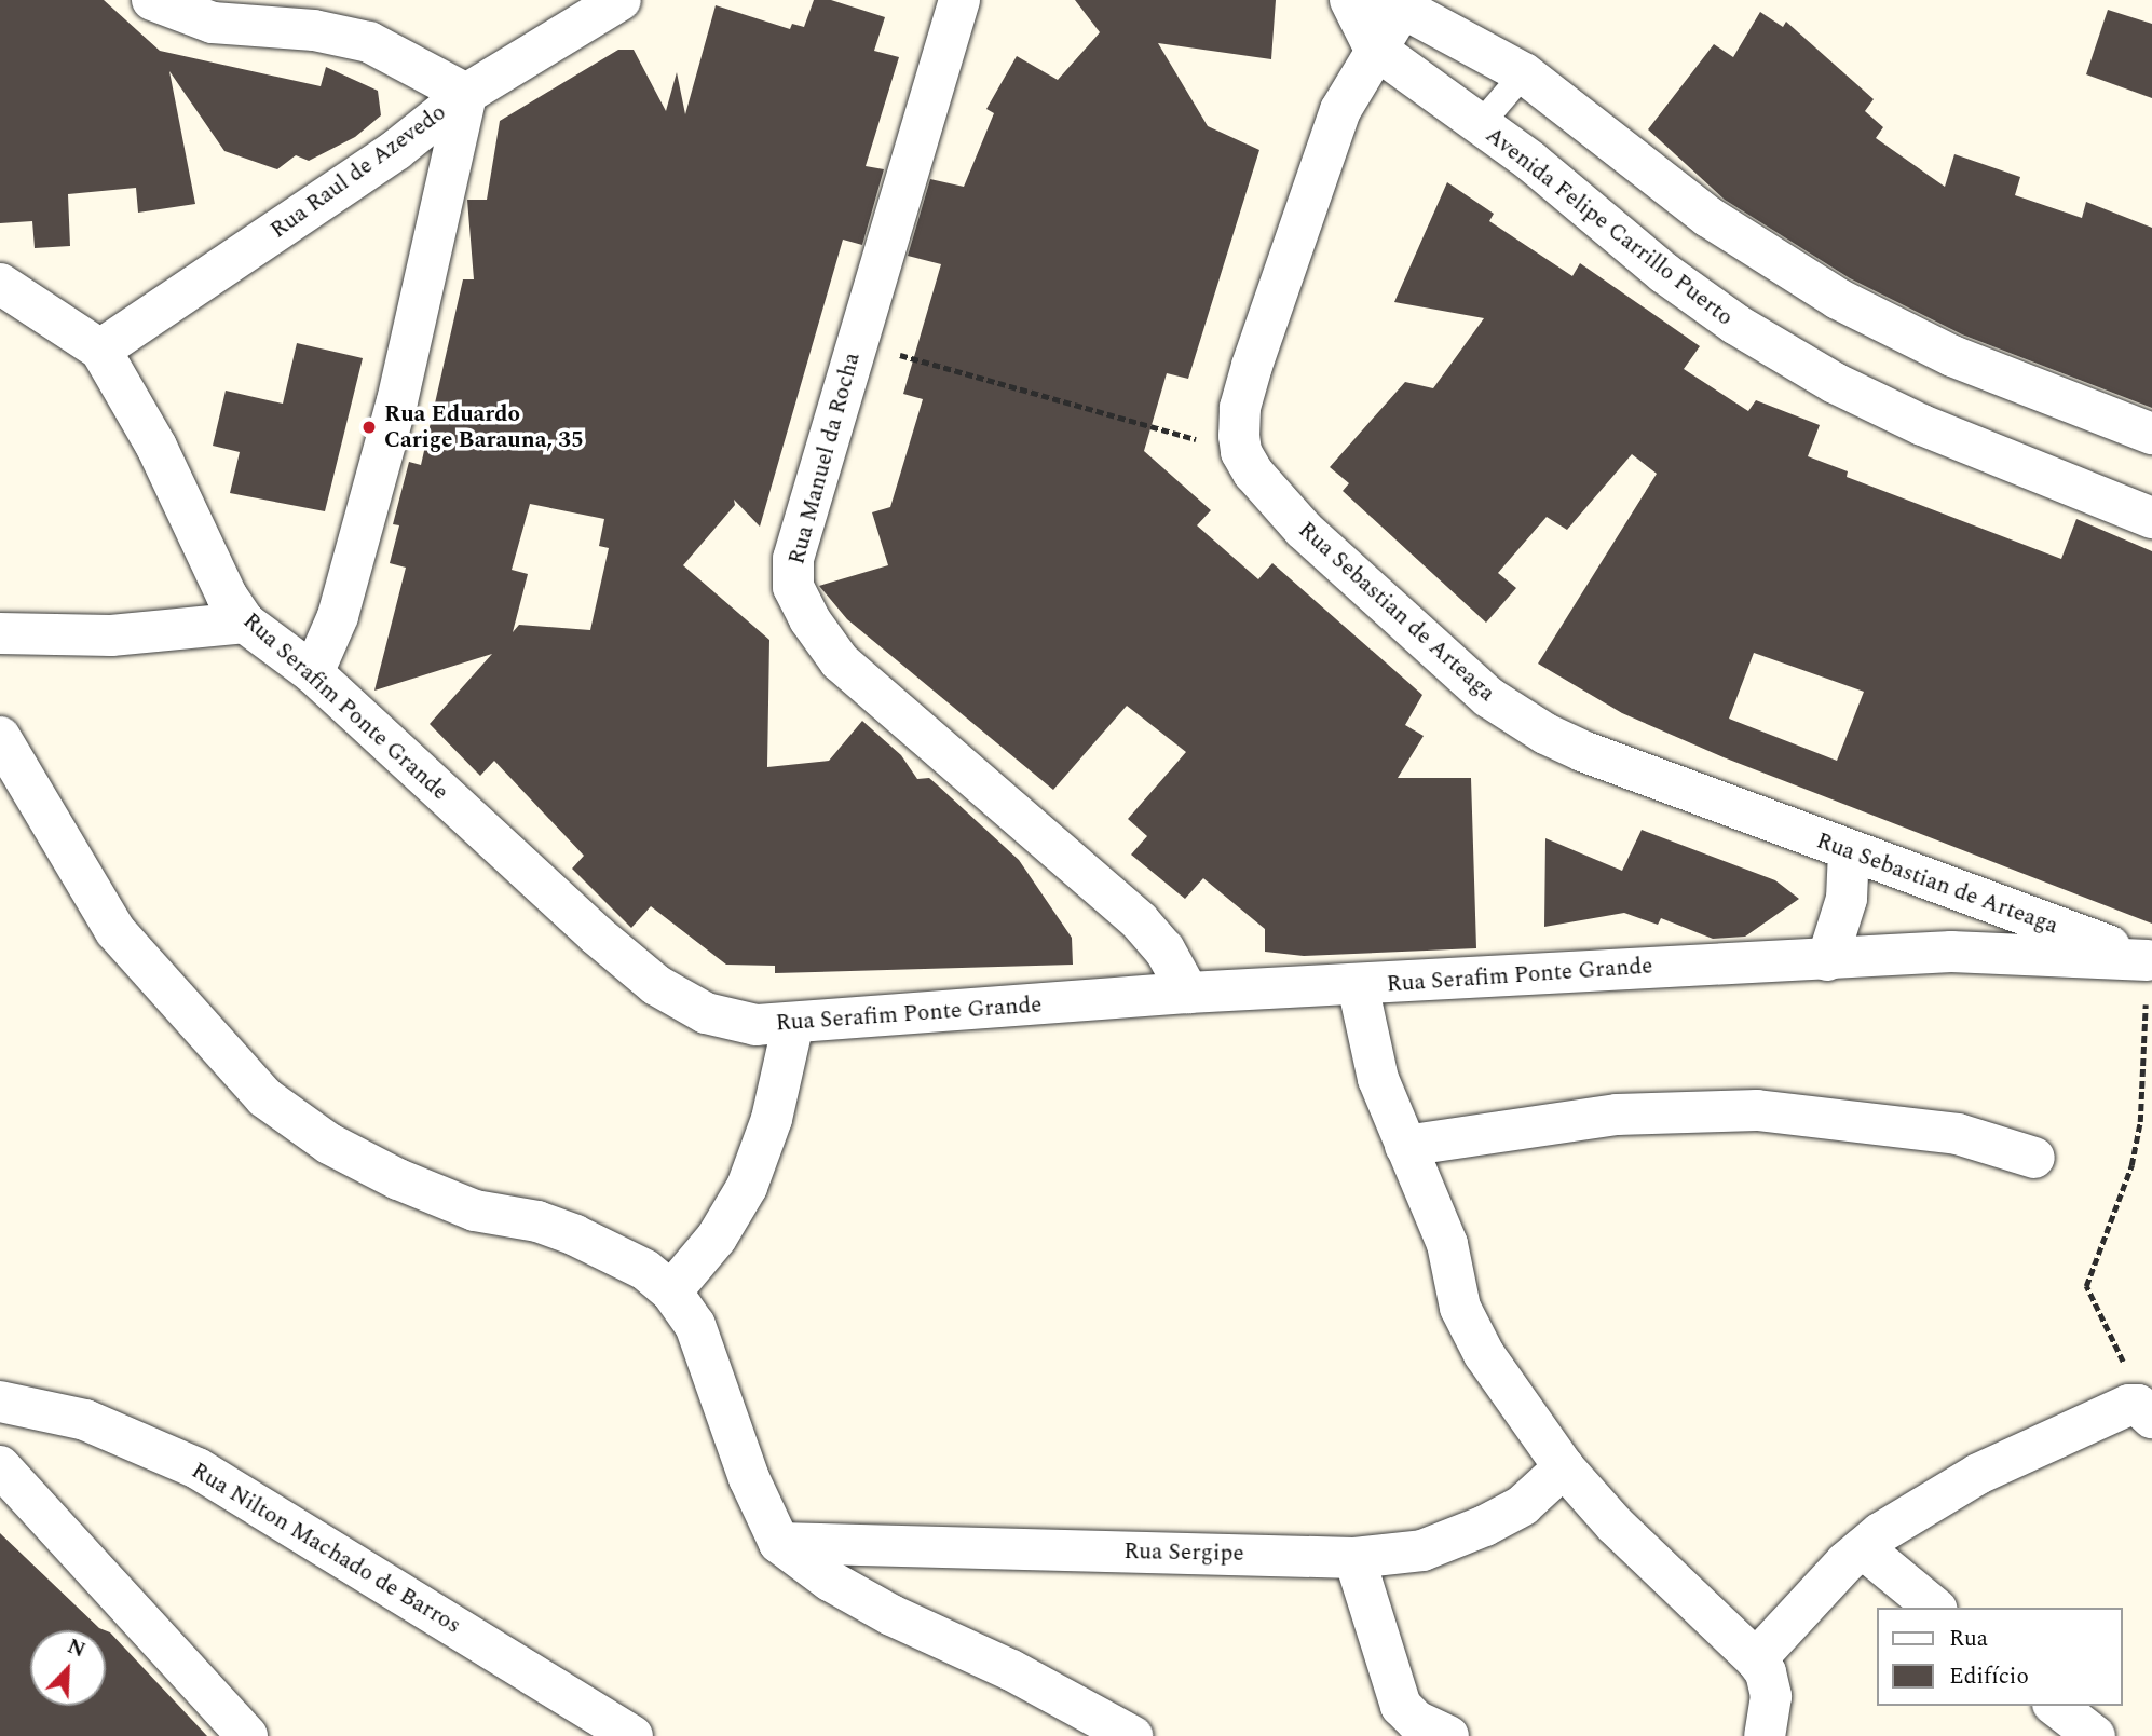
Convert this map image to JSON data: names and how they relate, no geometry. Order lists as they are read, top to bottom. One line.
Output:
{"streets":{"street":["Rua Raul de Azevedo","Avenida Felipe Carrillo Puerto","Rua Manuel da Rocha","Rua Sebastian de Arteaga","Rua Serafim Ponte Grande","Rua Nilton Machado de Barros","Rua Sergipe"]},"crossings":[["Rua Raul de Azevedo","Rua Serafim Ponte Grande"],["Rua Manuel da Rocha","Rua Serafim Ponte Grande"],["Rua Sebastian de Arteaga","Rua Serafim Ponte Grande"]],"places":["Rua Eduardo Carige Barauna, 35"],"legend":["Rua","Edifício"],"north":"top right"}
